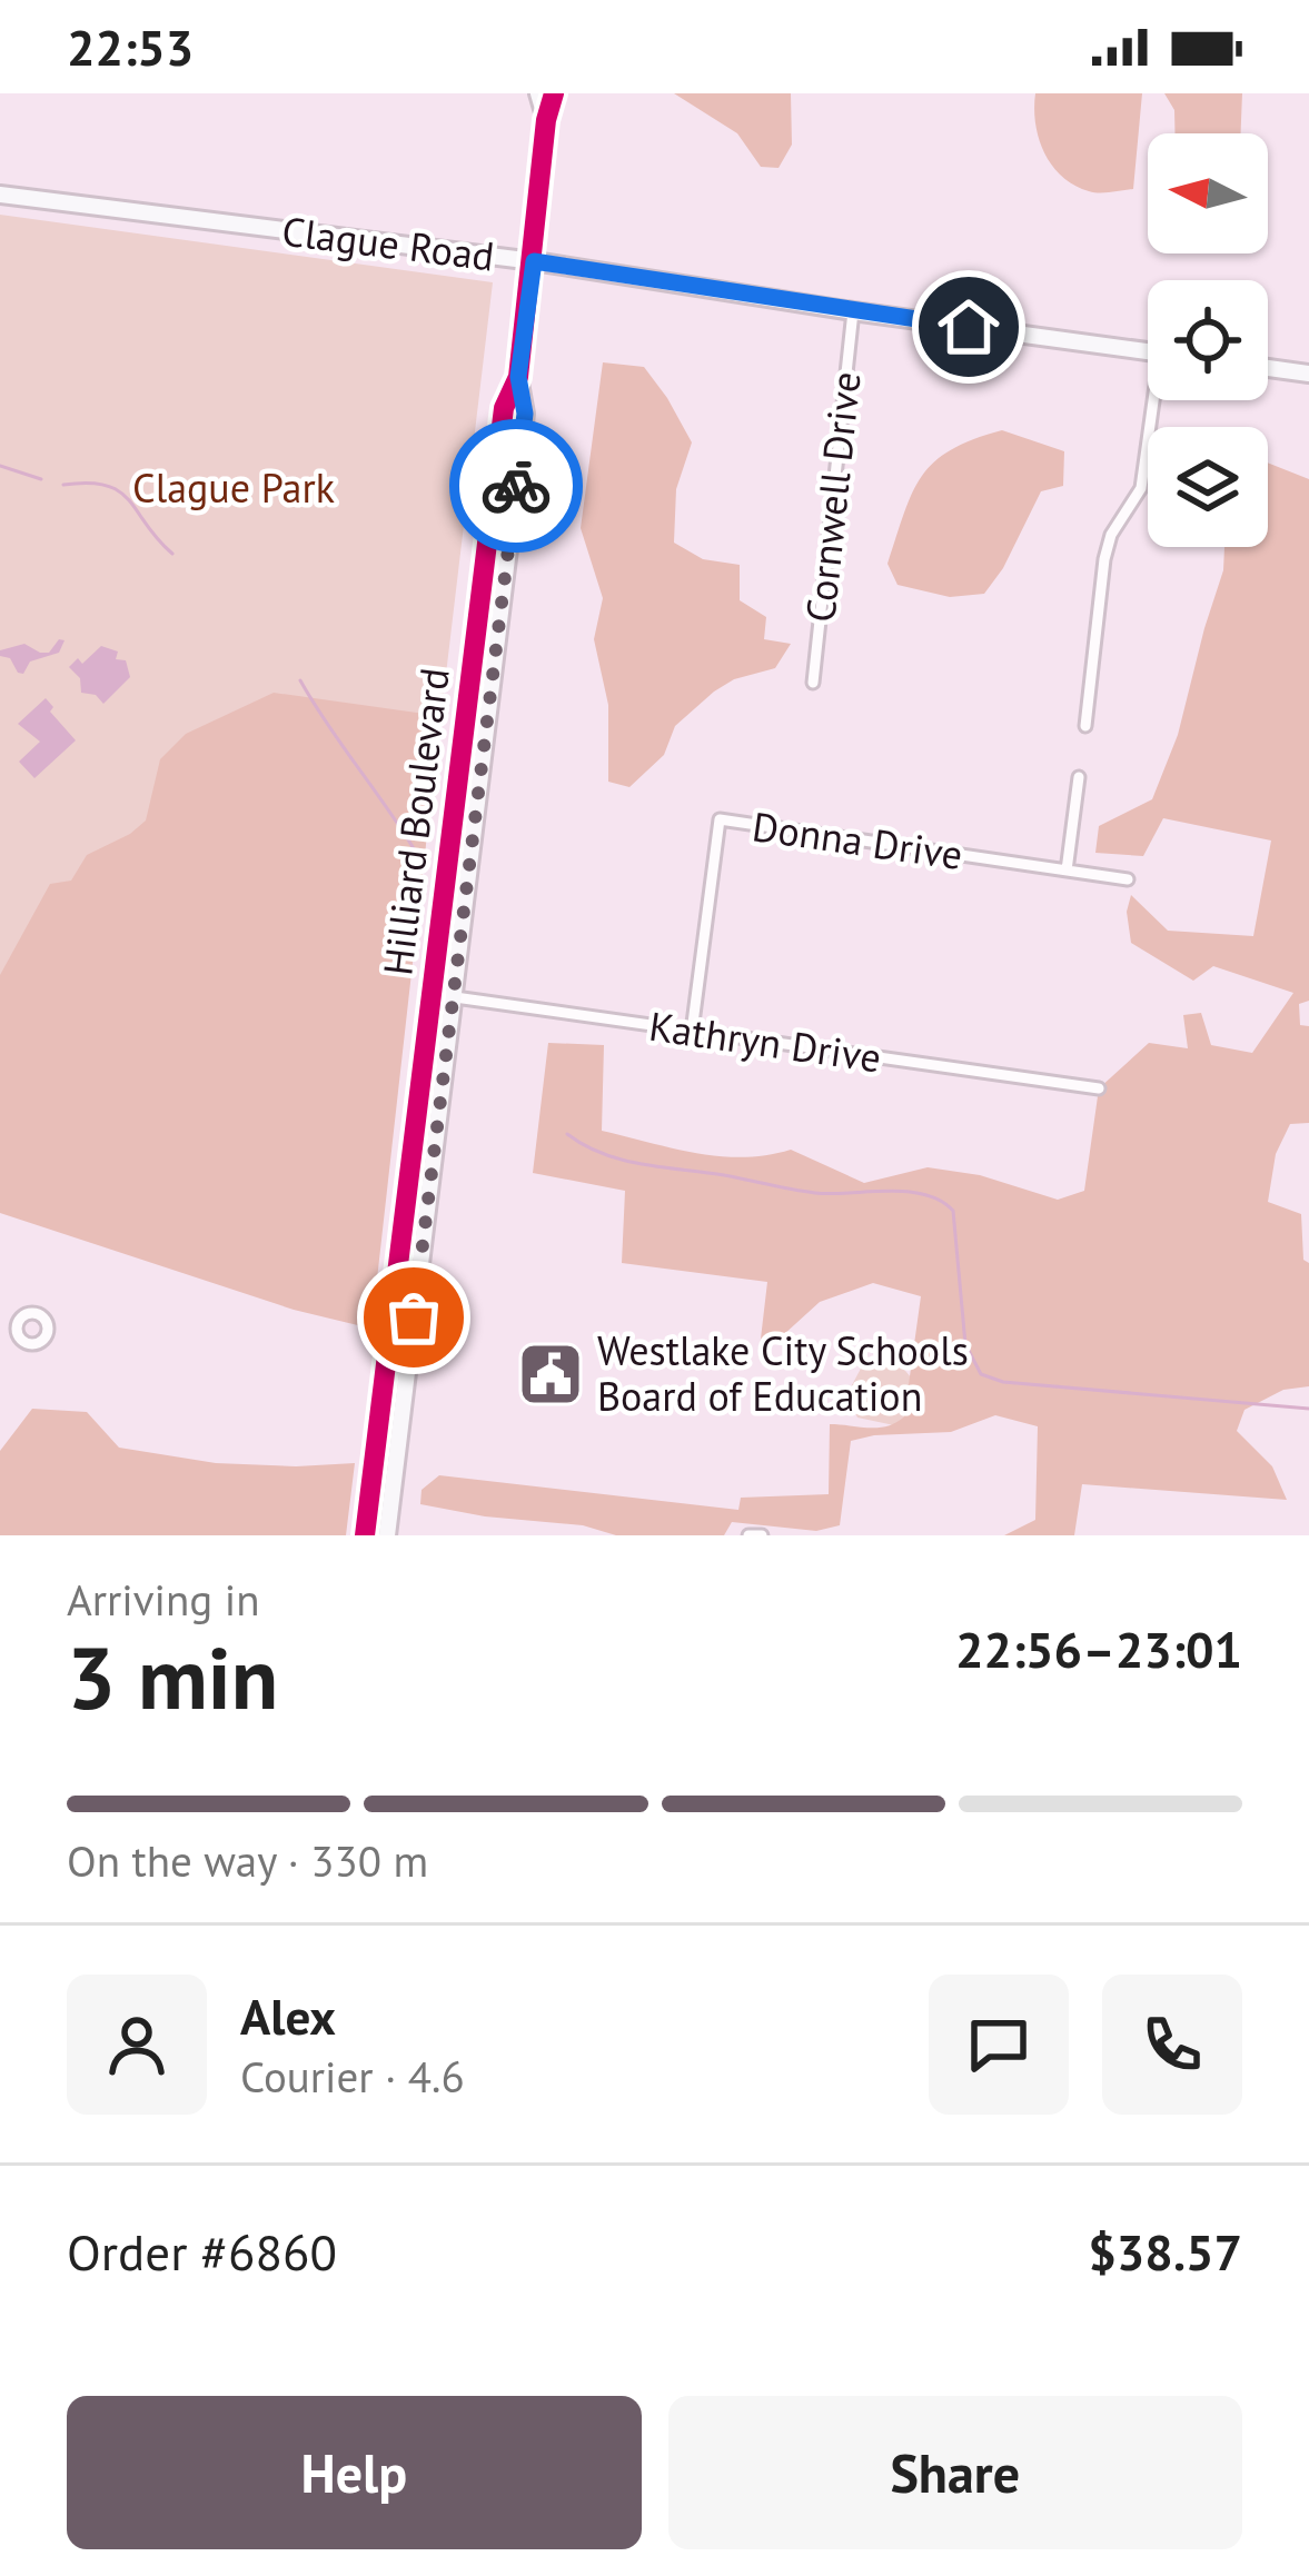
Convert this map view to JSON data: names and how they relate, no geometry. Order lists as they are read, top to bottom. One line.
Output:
{"streets":{"main road":["Clague Road","Hilliard Boulevard"],"street":["Cornwell Drive","Donna Drive","Kathryn Drive"]},"crossings":[["Clague Road","Cornwell Drive"],["Clague Road","Hilliard Boulevard"],["Hilliard Boulevard","Kathryn Drive"],["Donna Drive","Kathryn Drive"]],"parks":["Clague Park"],"places":{"public building":["Westlake City Schools Board of Education"]},"north":"left","page":{"status":"22:53","heading":["3 min","Arriving in","22:56–23:01"],"panel":["Alex","Courier · 4.6","Order #6860","$38.57"],"bar":"On the way · 330 m","buttons":["Help","Share"]}}
